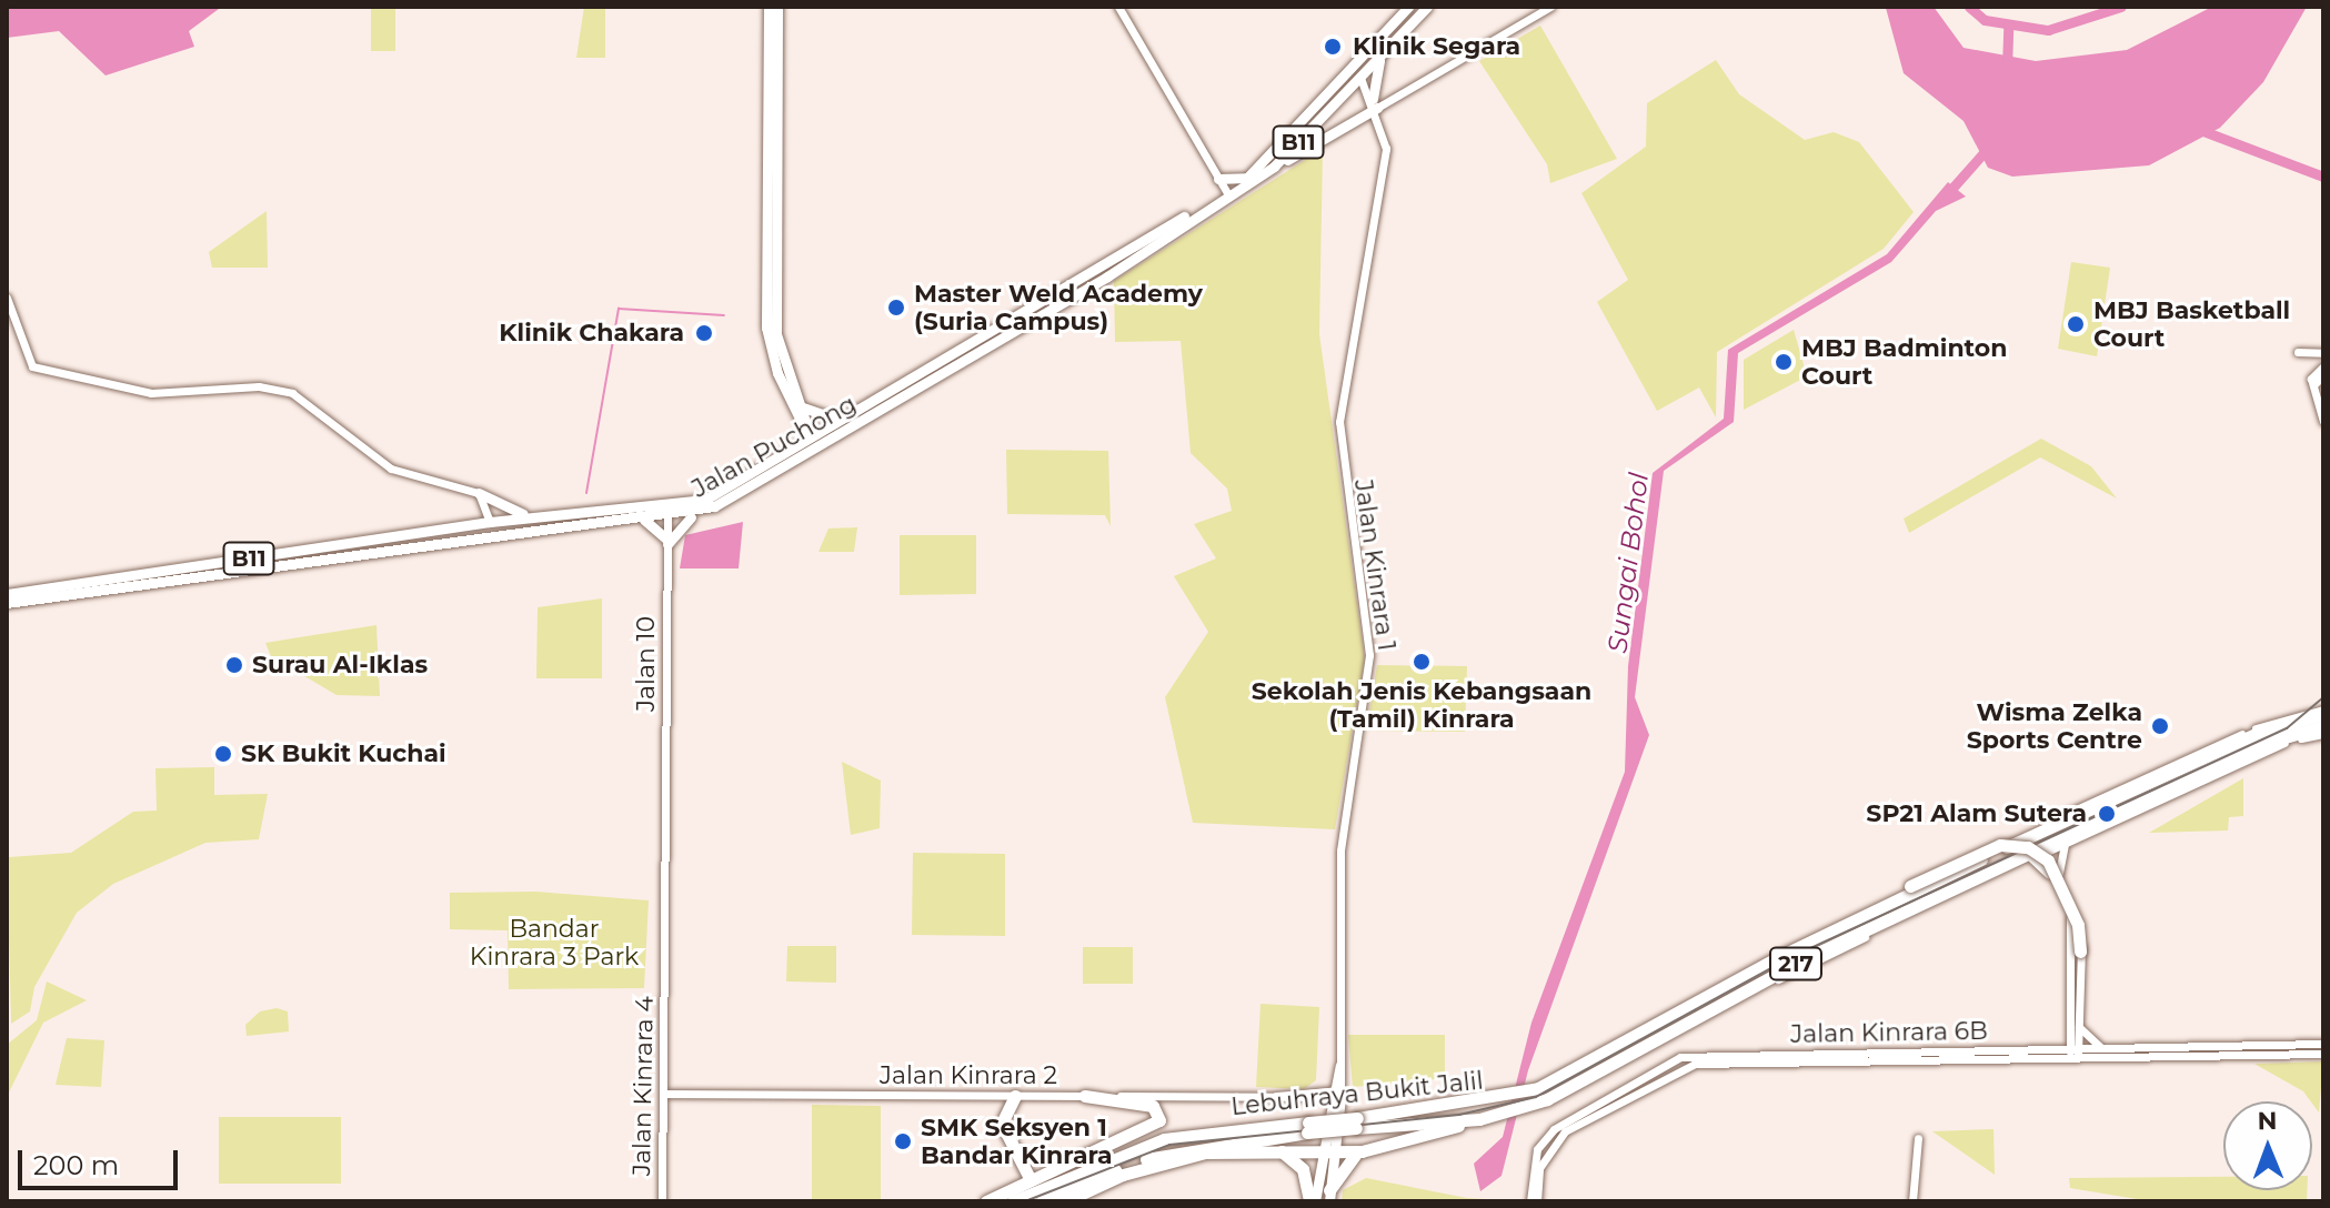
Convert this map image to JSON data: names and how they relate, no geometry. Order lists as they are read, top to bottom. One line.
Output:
{"streets":{"highway":["217","Lebuhraya Bukit Jalil"],"main road":["B11","Jalan Puchong"],"street":["Jalan Kinrara 1","Jalan 10","Jalan Kinrara 6B","Jalan Kinrara 2","Jalan Kinrara 4"]},"crossings":[["Jalan Puchong","Jalan Kinrara 1"],["Jalan Puchong","Jalan 10"],["Jalan Kinrara 1","Jalan Kinrara 2"],["Jalan 10","Jalan Kinrara 4"],["Jalan Kinrara 2","Jalan Kinrara 4"]],"water":["Sungai Bohol"],"parks":["Bandar Kinrara 3 Park"],"places":["Klinik Segara","Master Weld Academy (Suria Campus)","MBJ Basketball Court","Klinik Chakara","MBJ Badminton Court","Sekolah Jenis Kebangsaan (Tamil) Kinrara","Surau Al-Iklas","Wisma Zelka Sports Centre","SK Bukit Kuchai","SP21 Alam Sutera","SMK Seksyen 1 Bandar Kinrara"],"scale_bar":"200 m","north":"top"}
